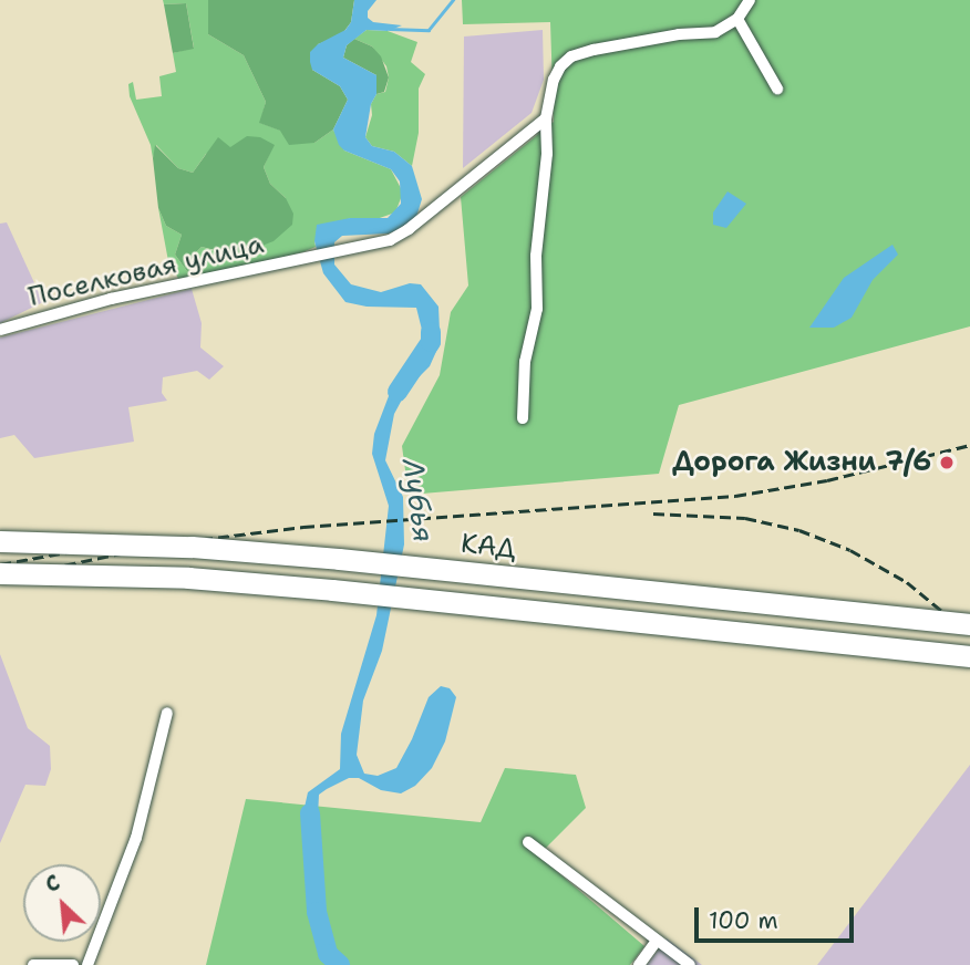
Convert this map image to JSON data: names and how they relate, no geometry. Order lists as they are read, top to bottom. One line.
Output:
{"streets":{"highway":["КАД"],"street":["Поселковая улица"]},"water":["Лубья"],"places":["Дорога Жизни 7/6"],"scale_bar":"100 m","north":"top left"}
